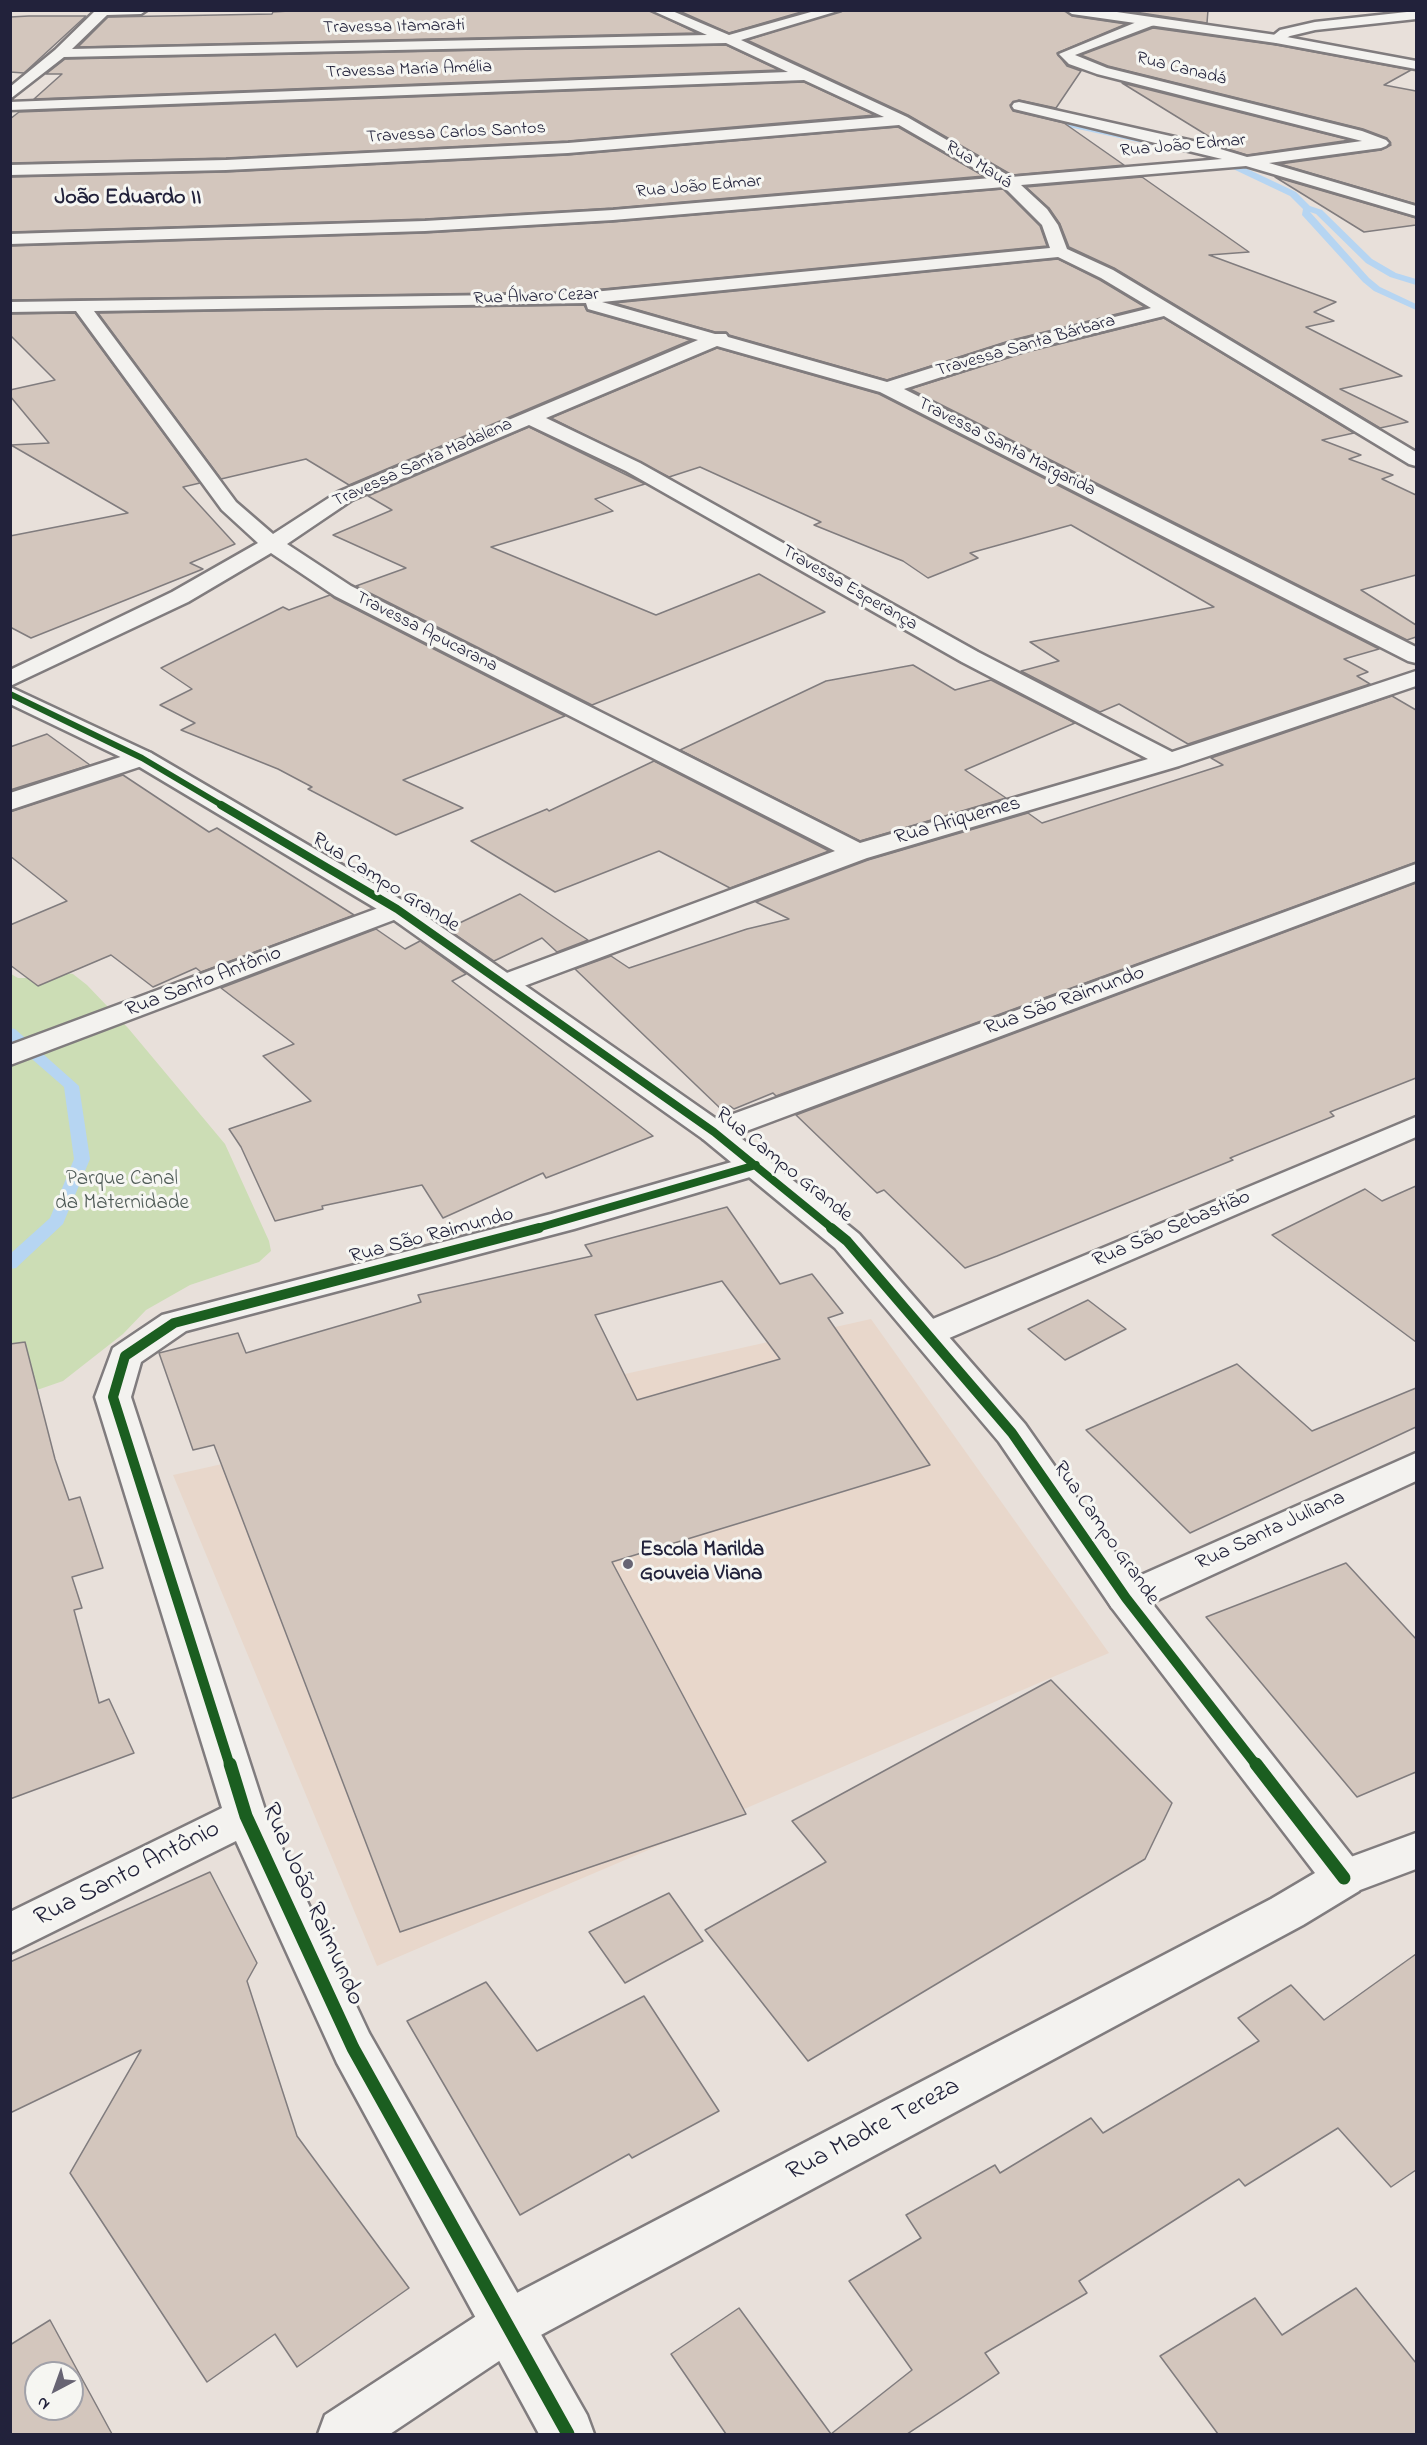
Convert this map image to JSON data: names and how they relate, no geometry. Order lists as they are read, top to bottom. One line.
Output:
{"streets":{"street":["Travessa Itamarati","Rua Canadá","Travessa Maria Amélia","Travessa Carlos Santos","Rua João Edmar","Rua Mauá","Rua Álvaro Cezar","Travessa Santa Bárbara","Travessa Santa Margarida","Travessa Santa Madalena","Travessa Esperança","Travessa Apucarana","Rua Ariquemes","Rua Campo Grande","Rua Santo Antônio","Rua São Raimundo","Rua São Sebastião","Rua Santa Juliana","Rua João Raimundo","Rua Madre Tereza"]},"crossings":[["Travessa Itamarati","Rua Mauá"],["Rua Canadá","Rua João Edmar"],["Travessa Maria Amélia","Rua Mauá"],["Travessa Carlos Santos","Rua Mauá"],["Rua João Edmar","Rua Mauá"],["Rua Mauá","Rua Álvaro Cezar"],["Rua Álvaro Cezar","Travessa Santa Margarida"],["Rua Álvaro Cezar","Travessa Apucarana"],["Travessa Santa Bárbara","Travessa Santa Margarida"],["Travessa Santa Margarida","Travessa Santa Madalena"],["Travessa Santa Madalena","Travessa Esperança"],["Travessa Santa Madalena","Travessa Apucarana"],["Travessa Esperança","Rua Ariquemes"],["Travessa Apucarana","Rua Ariquemes"],["Rua Ariquemes","Rua Campo Grande"],["Rua Campo Grande","Rua Santo Antônio"],["Rua Campo Grande","Rua São Raimundo"],["Rua Campo Grande","Rua São Sebastião"],["Rua Campo Grande","Rua Santa Juliana"],["Rua Campo Grande","Rua Madre Tereza"],["Rua Santo Antônio","Rua João Raimundo"],["Rua São Raimundo","Rua João Raimundo"],["Rua João Raimundo","Rua Madre Tereza"]],"districts":["João Eduardo II"],"parks":["Parque Canal da Maternidade"],"places":["Escola Marilda Gouveia Viana"],"north":"bottom left"}
